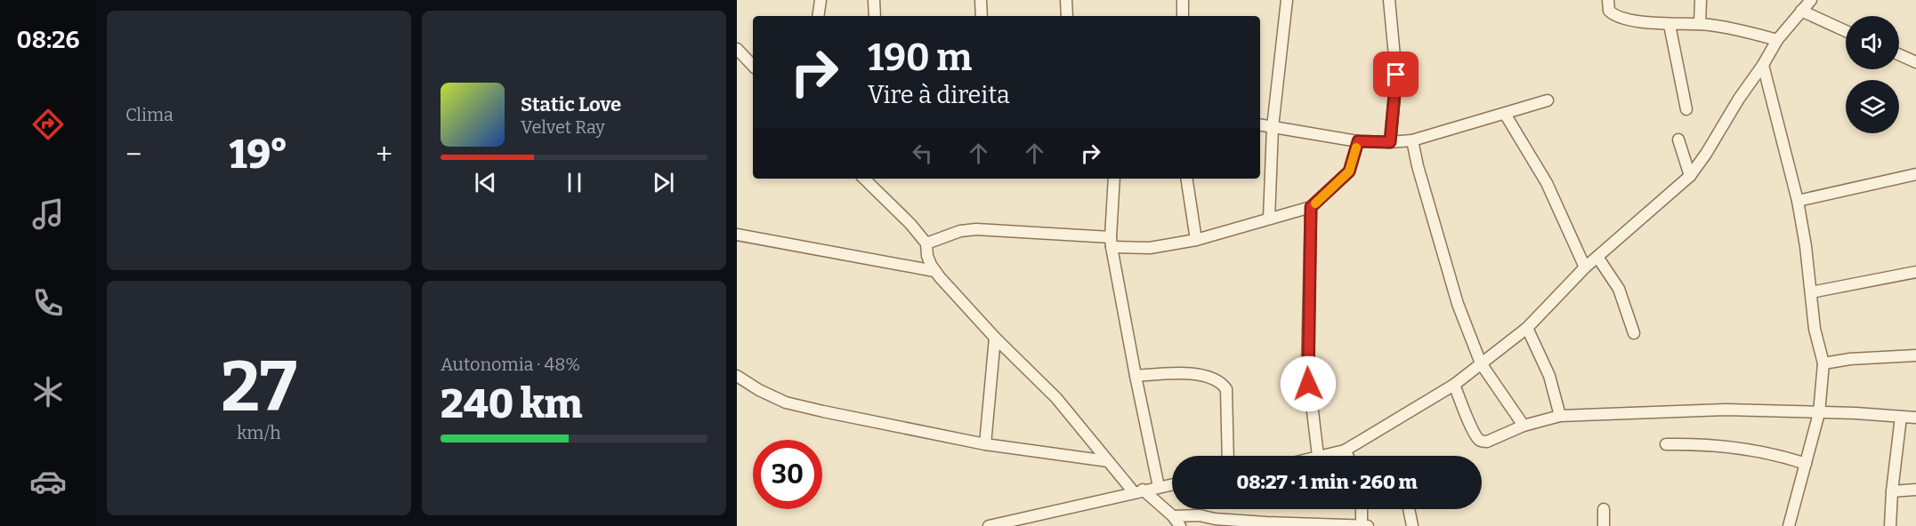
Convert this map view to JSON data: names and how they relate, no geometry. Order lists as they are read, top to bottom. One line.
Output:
{"page":{"tabs":"08:26","tile":["Clima",["27","km/h"],["Autonomia · 48%","240 km"]],"turn":["190 m","Vire à direita"],"song":["Static Love","Velvet Ray"],"heat":["−","19°","+"],"limit":"30","trip":"08:27 · 1 min · 260 m"}}
